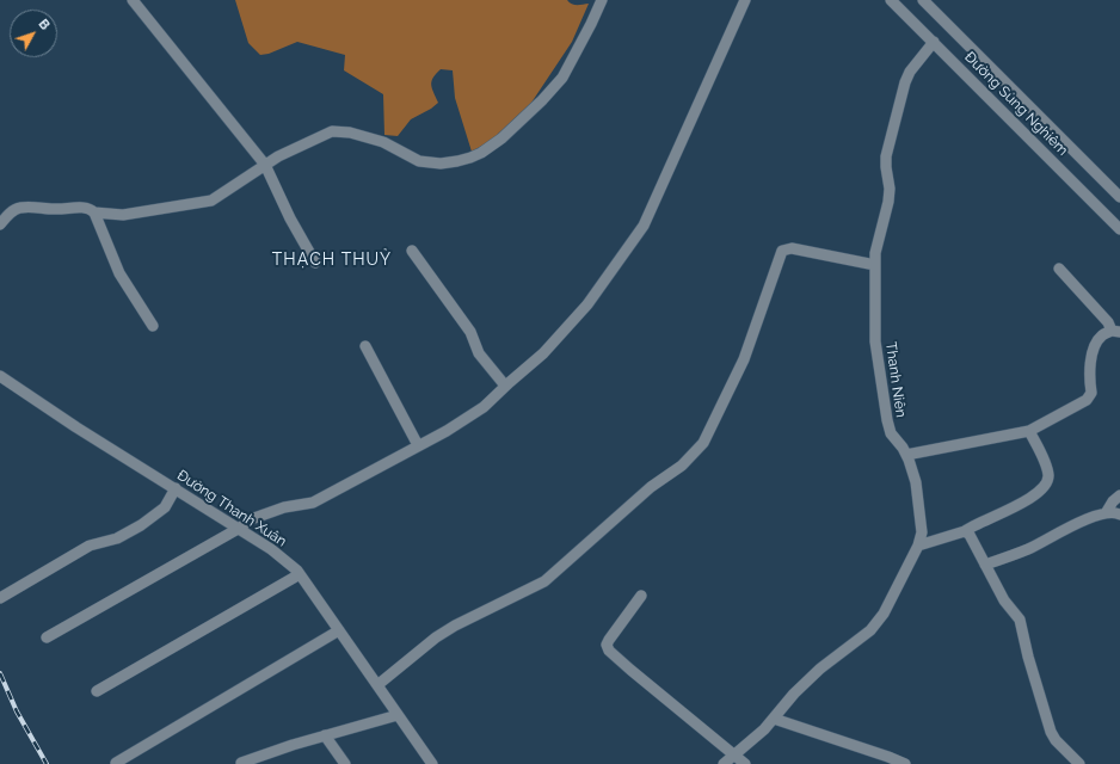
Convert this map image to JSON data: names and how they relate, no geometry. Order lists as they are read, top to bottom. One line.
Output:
{"streets":{"street":["Đường Sùng Nghiêm","Thanh Niên","Đường Thanh Xuân"]},"crossings":[["Đường Sùng Nghiêm","Thanh Niên"]],"districts":["THẠCH THUỶ"],"north":"top right"}
